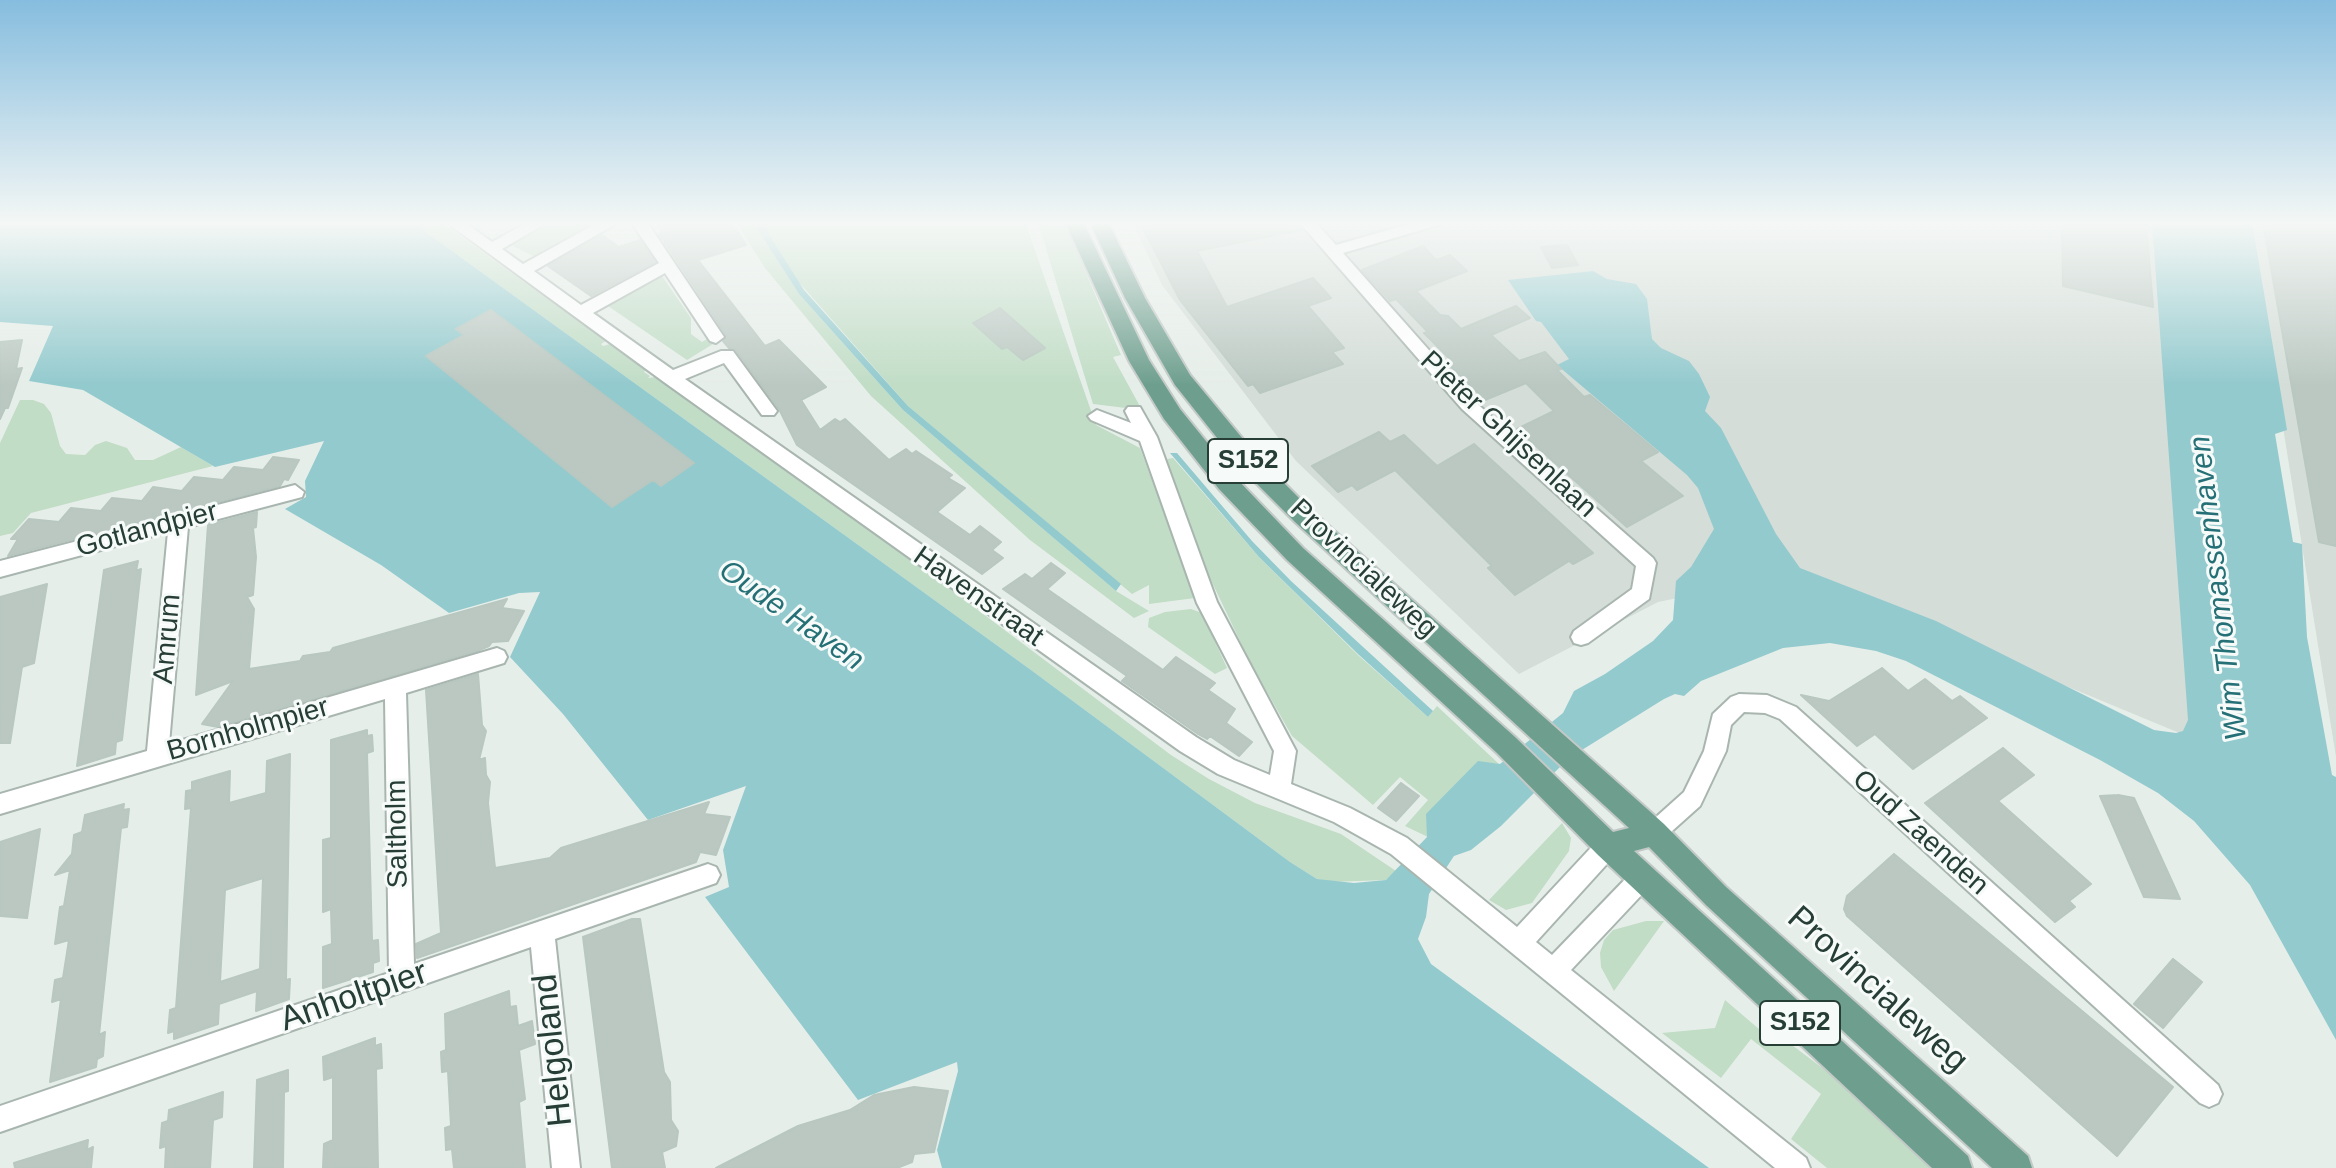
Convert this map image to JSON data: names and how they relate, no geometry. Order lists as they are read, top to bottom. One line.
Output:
{"streets":{"main road":["S152","Provincialeweg"],"street":["Pieter Ghijsenlaan","Gotlandpier","Havenstraat","Amrum","Bornholmpier","Oud Zaenden","Saltholm","Anholtpier","Helgoland"]},"crossings":[["Gotlandpier","Amrum"],["Provincialeweg","Oud Zaenden"],["Amrum","Bornholmpier"],["Bornholmpier","Saltholm"],["Saltholm","Anholtpier"],["Anholtpier","Helgoland"]],"water":["Wim Thomassenhaven","Oude Haven"]}
